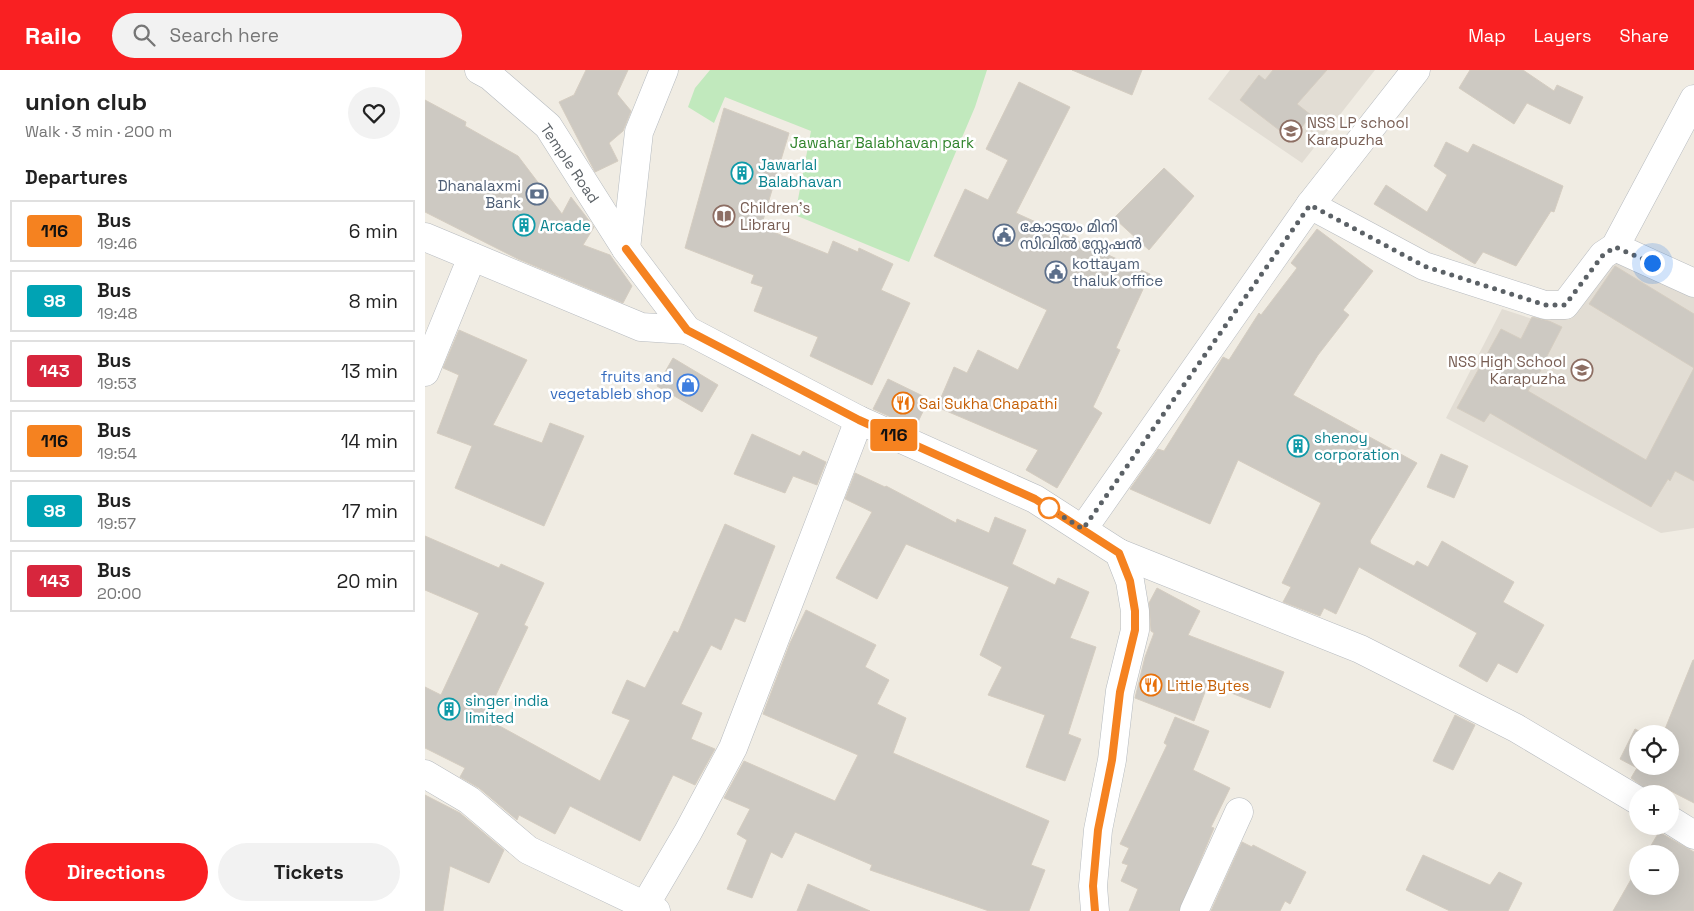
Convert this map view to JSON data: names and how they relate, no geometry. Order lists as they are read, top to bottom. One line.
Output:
{"streets":{"street":["Temple Road"]},"parks":["Jawahar Balabhavan park"],"places":{"school or university":["NSS LP school Karapuzha","NSS High School Karapuzha"],"building":["Jawarlal Balabhavan","Arcade","shenoy corporation","singer india limited"],"bank":["Dhanalaxmi Bank"],"library":["Children's Library"],"public building":["കോട്ടയം മിനി സിവിൽ സ്റ്റേഷൻ","kottayam thaluk office"],"shop":["fruits and vegetableb shop"],"restaurant":["Sai Sukha Chapathi","Little Bytes"]},"lines":["bus line 116"],"page":{"header":"Railo","search":"Search here","nav":["Map","Layers","Share"],"heading":[["union club","Walk · 3 min · 200 m"],"Departures"],"on_map":"116","list":[{"mark":"116","name":"Bus","note":"19:46","value":"6 min"},{"mark":"98","name":"Bus","note":"19:48","value":"8 min"},{"mark":"143","name":"Bus","note":"19:53","value":"13 min"},{"mark":"116","name":"Bus","note":"19:54","value":"14 min"},{"mark":"98","name":"Bus","note":"19:57","value":"17 min"},{"mark":"143","name":"Bus","note":"20:00","value":"20 min"}],"map_buttons":["+","−"],"buttons":["Directions","Tickets"]}}
